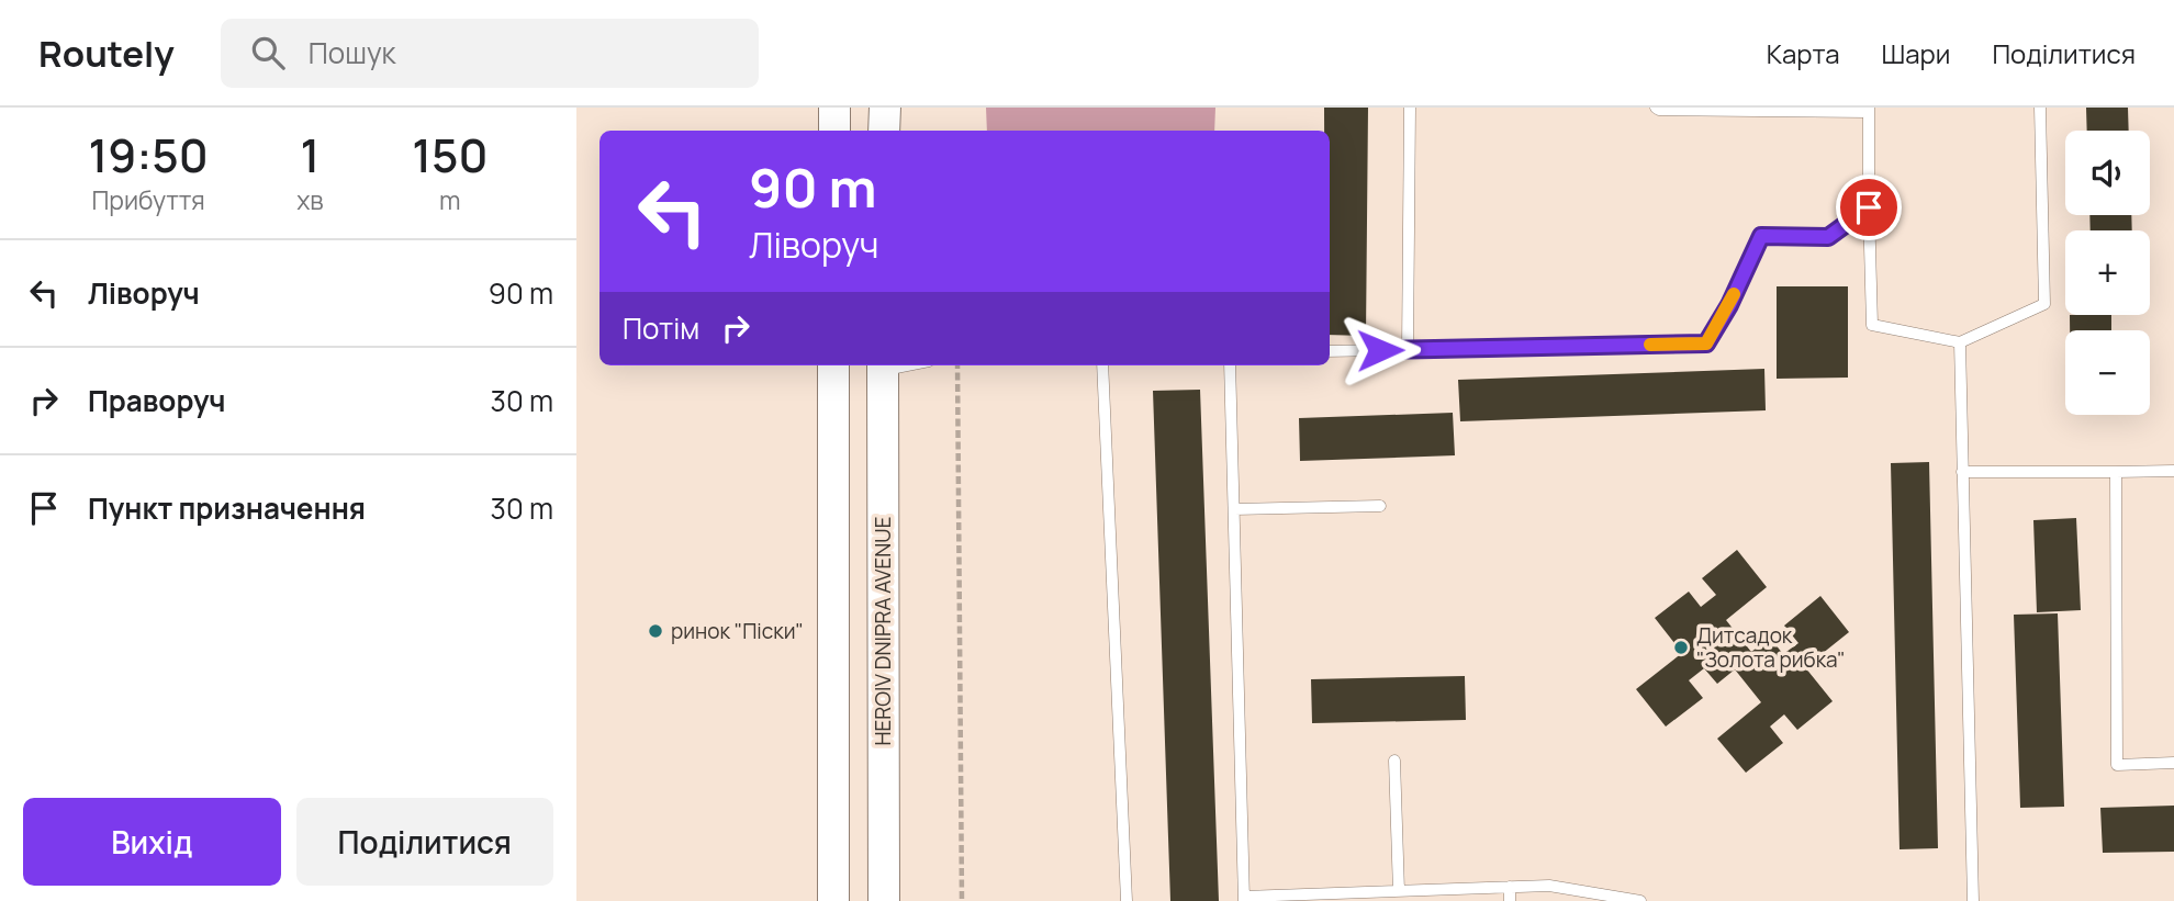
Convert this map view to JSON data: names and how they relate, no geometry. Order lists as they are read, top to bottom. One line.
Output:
{"streets":{"street":["HEROIV DNIPRA AVENUE"]},"places":["ринок \"Піски\"","Дитсадок \"Золота рибка\""],"page":{"header":"Routely","search":"Пошук","nav":["Карта","Шари","Поділитися"],"eta":["19:50","Прибуття","1","хв","150","m"],"map_buttons":["+","−"],"turn":["90 m","Ліворуч"],"list":[{"name":"Ліворуч","value":"90 m"},{"name":"Праворуч","value":"30 m"},{"name":"Пункт призначення","value":"30 m"}],"then":"Потім","buttons":["Вихід","Поділитися"]}}
